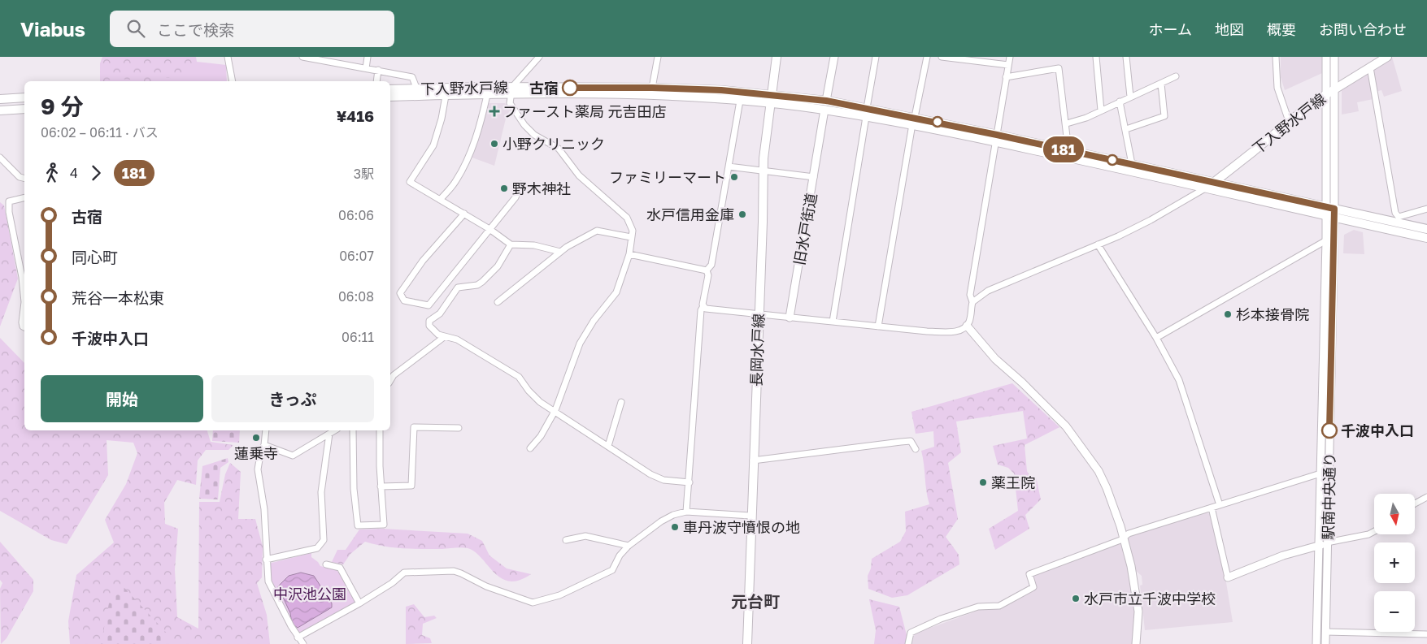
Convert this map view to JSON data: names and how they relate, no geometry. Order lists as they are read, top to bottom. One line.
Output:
{"streets":{"main road":["下入野水戸線","長岡水戸線"],"street":["旧水戸街道","駅南中央通り"]},"crossings":[["下入野水戸線","旧水戸街道"],["下入野水戸線","長岡水戸線"],["下入野水戸線","駅南中央通り"]],"districts":["元台町"],"parks":["中沢池公園"],"places":{"other":["古宿","小野クリニック","ファミリーマート","野木神社","水戸信用金庫","杉本接骨院","千波中入口","蓮乗寺","薬王院","車丹波守憤恨の地","水戸市立千波中学校"],"health":["ファースト薬局 元吉田店"]},"lines":["bus line 181"],"north":"bottom","page":{"header":"Viabus","search":"ここで検索","nav":["ホーム","地図","概要","お問い合わせ"],"on_map":"181","heading":["9 分","06:02 – 06:11 · バス","¥416"],"legs":["4","181","3駅"],"list":[{"name":"古宿","value":"06:06"},{"name":"同心町","value":"06:07"},{"name":"荒谷一本松東","value":"06:08"},{"name":"千波中入口","value":"06:11"}],"buttons":["開始","きっぷ"],"map_buttons":["+","−"]}}
